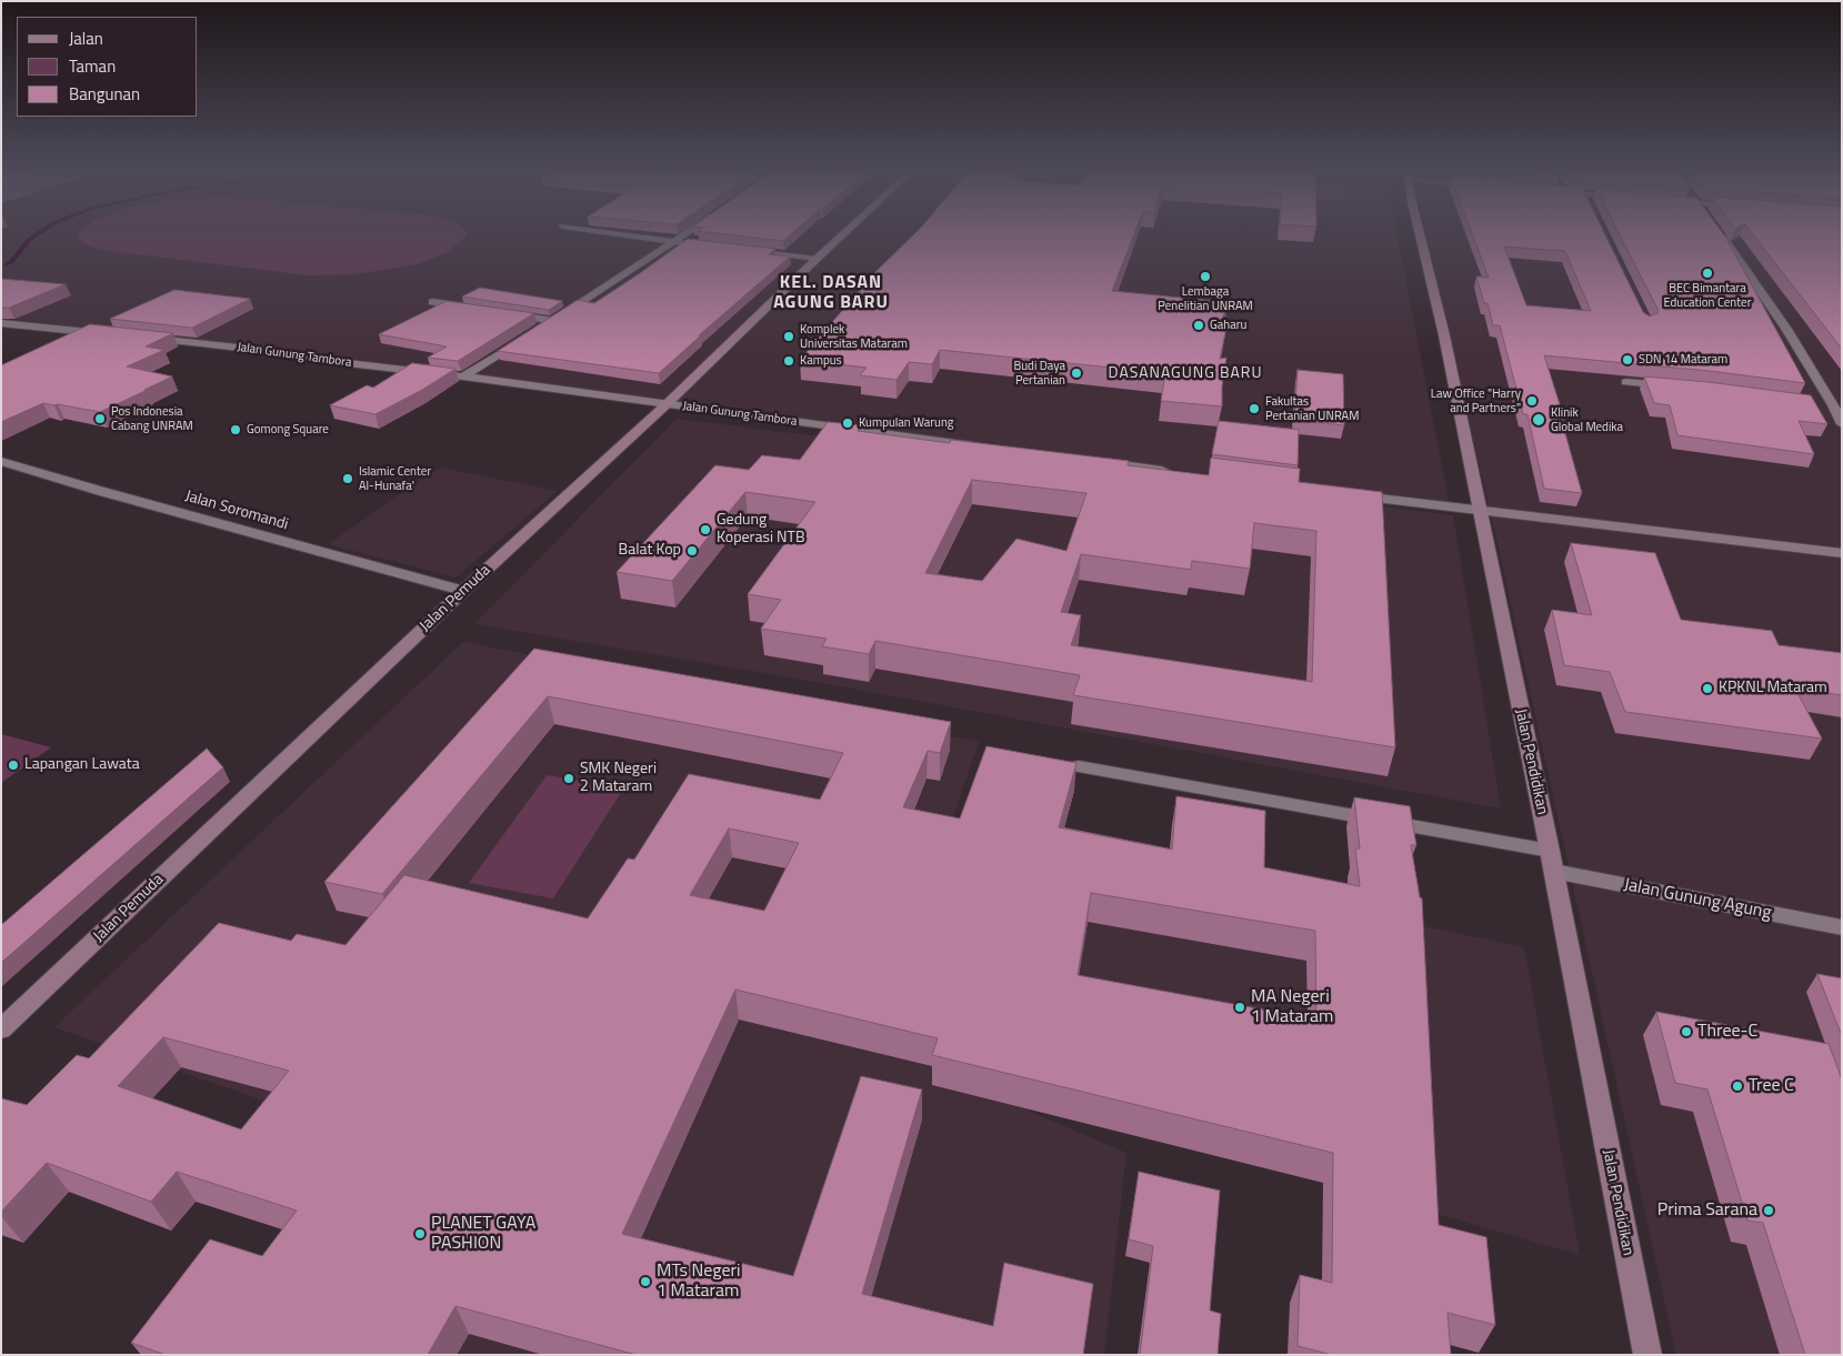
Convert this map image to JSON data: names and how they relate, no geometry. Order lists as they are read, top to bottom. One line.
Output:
{"streets":{"main road":["Jalan Pemuda","Jalan Pendidikan"],"street":["Jalan Gunung Tambora","Jalan Soromandi","Jalan Gunung Agung"]},"crossings":[["Jalan Gunung Tambora","Jalan Pemuda"],["Jalan Soromandi","Jalan Pemuda"],["Jalan Pendidikan","Jalan Gunung Agung"]],"districts":["KEL. DASAN AGUNG BARU","DASANAGUNG BARU"],"places":["BEC Bimantara Education Center","Lembaga Penelitian UNRAM","Gaharu","Komplek Universitas Mataram","SDN 14 Mataram","Kampus","Budi Daya Pertanian","Law Office \"Harry and Partners\"","Fakultas Pertanian UNRAM","Pos Indonesia Cabang UNRAM","Klinik Global Medika","Kumpulan Warung","Gomong Square","Islamic Center Al-Hunafa'","Gedung Koperasi NTB","Balat Kop","KPKNL Mataram","Lapangan Lawata","SMK Negeri 2 Mataram","MA Negeri 1 Mataram","Three-C","Tree C","Prima Sarana","PLANET GAYA PASHION","MTs Negeri 1 Mataram"],"legend":["Jalan","Taman","Bangunan"]}
